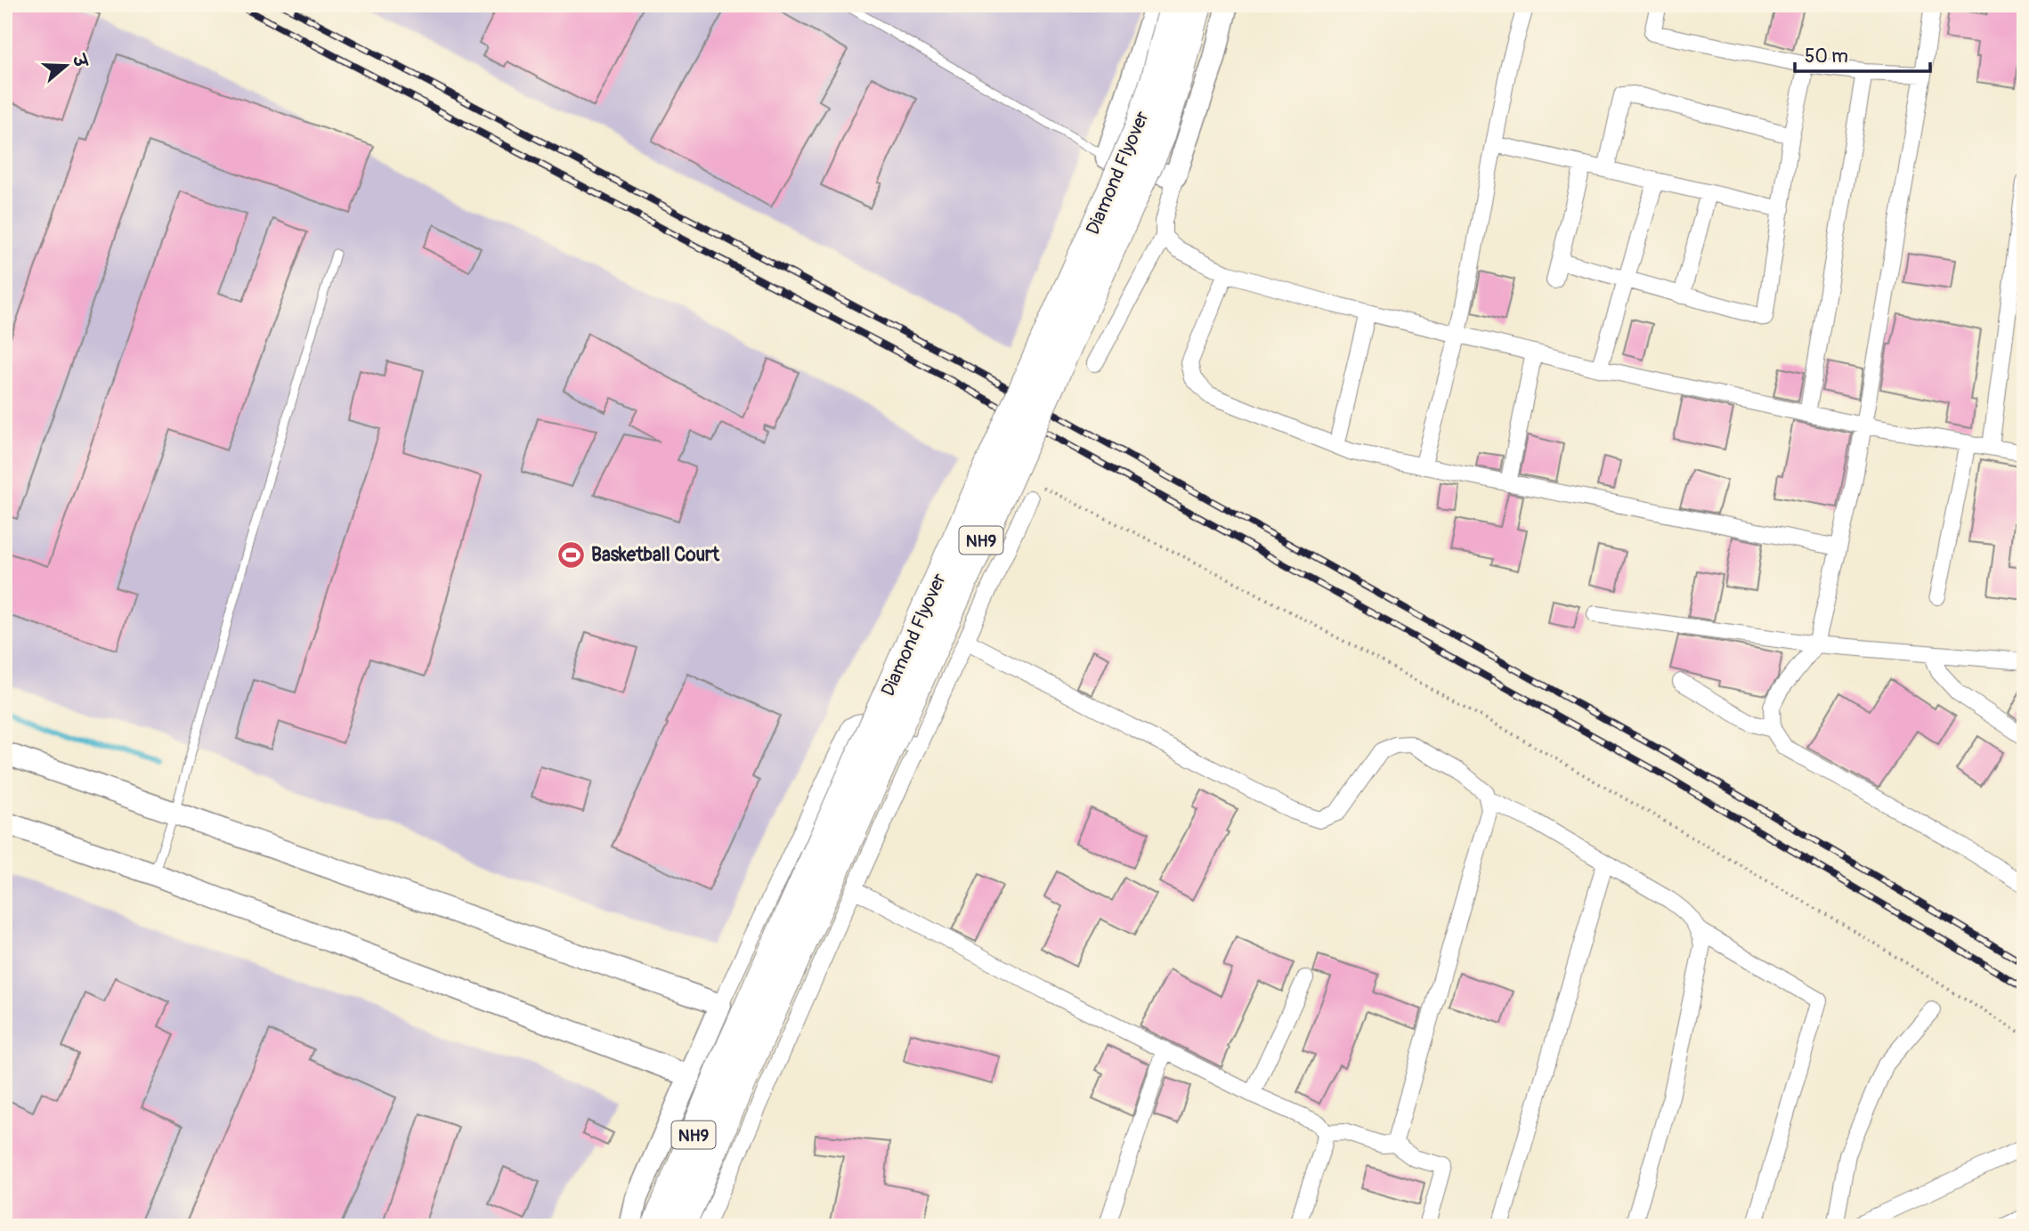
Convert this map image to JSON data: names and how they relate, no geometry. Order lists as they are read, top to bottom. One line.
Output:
{"streets":{"highway":["Diamond Flyover","NH9"]},"places":{"sports":["Basketball Court"]},"scale_bar":"50 m","north":"right"}
